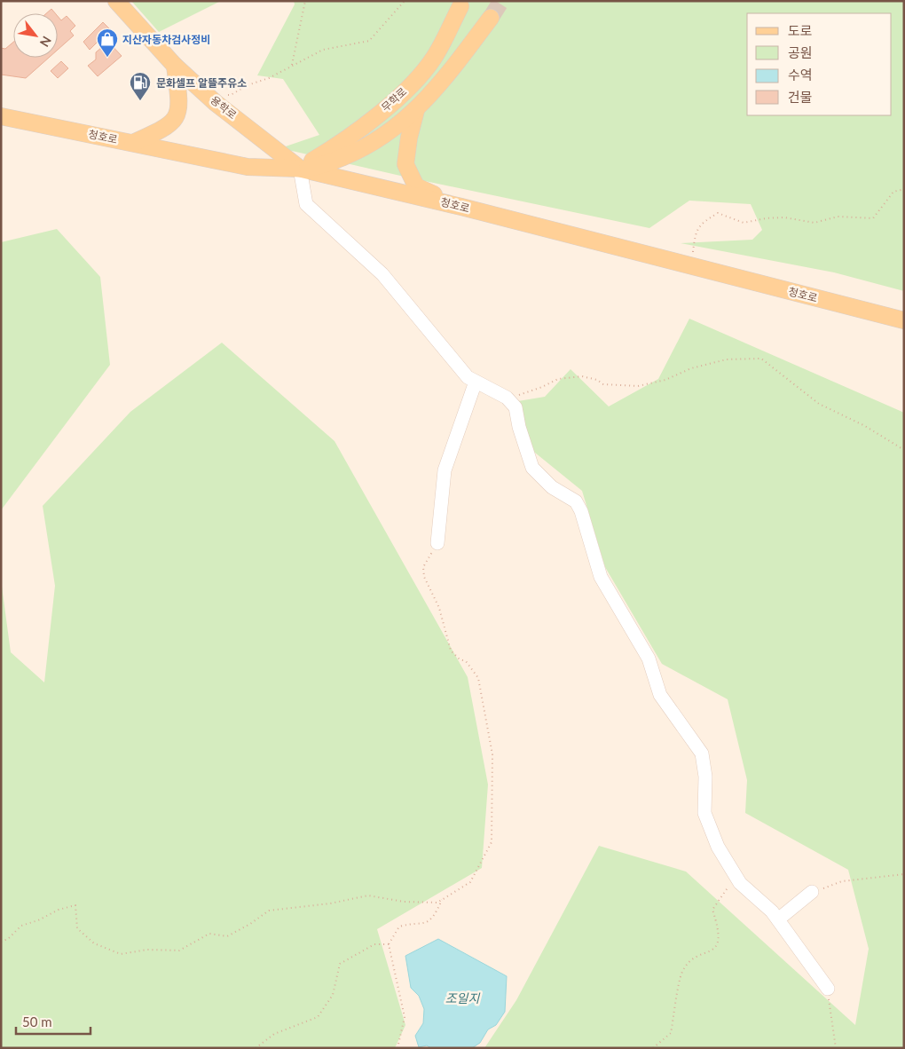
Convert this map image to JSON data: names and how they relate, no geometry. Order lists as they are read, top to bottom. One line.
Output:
{"streets":{"main road":["무학로","용학로","청호로"]},"crossings":[["무학로","용학로"],["무학로","청호로"],["용학로","청호로"]],"water":["조일지"],"places":{"shop":["지산자동차검사정비"],"fuel station":["문화셀프 알뜰주유소"]},"legend":["도로","공원","수역","건물"],"scale_bar":"50 m","north":"bottom right"}
